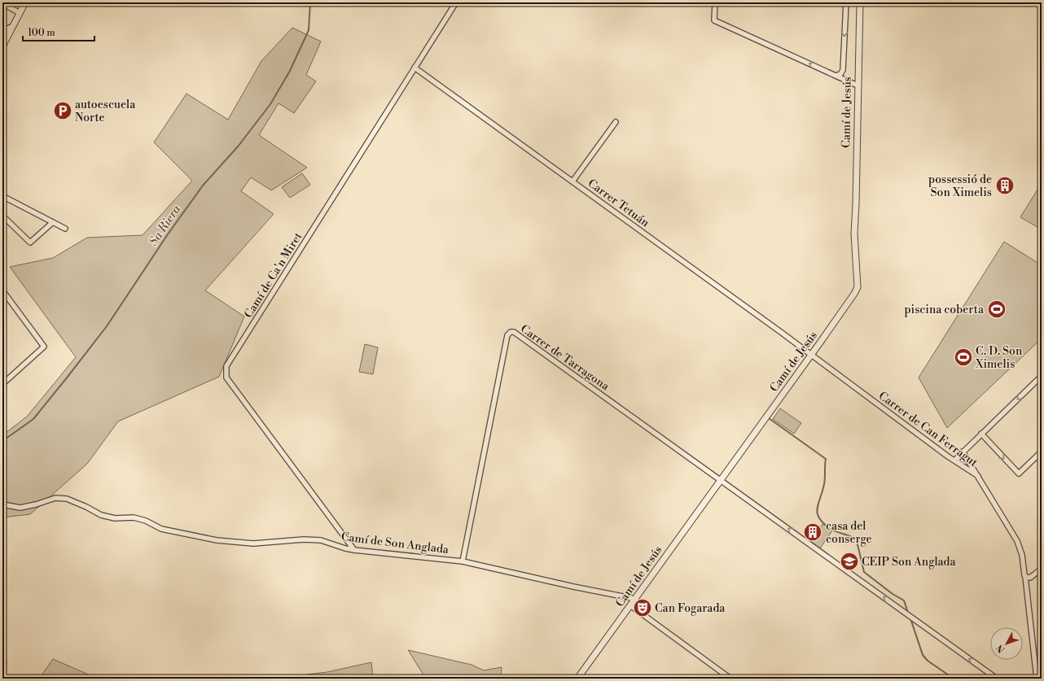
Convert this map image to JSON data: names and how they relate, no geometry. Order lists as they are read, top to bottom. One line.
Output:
{"streets":{"street":["Camí de Jesús","Carrer Tetuán","Camí de Ca'n Miret","Carrer de Tarragona","Carrer de Can Ferragut","Camí de Son Anglada"]},"crossings":[["Camí de Jesús","Carrer Tetuán"],["Camí de Jesús","Carrer de Tarragona"],["Camí de Jesús","Carrer de Can Ferragut"],["Camí de Jesús","Camí de Son Anglada"],["Carrer Tetuán","Camí de Ca'n Miret"],["Carrer Tetuán","Carrer de Can Ferragut"],["Camí de Ca'n Miret","Camí de Son Anglada"],["Carrer de Tarragona","Camí de Son Anglada"]],"water":["Sa Riera"],"places":{"parking":["autoescuela Norte"],"building":["possessió de Son Ximelis","casa del conserge"],"sports":["piscina coberta","C. D. Son Ximelis"],"school or university":["CEIP Son Anglada"],"theatre":["Can Fogarada"]},"scale_bar":"100 m","north":"bottom left"}
